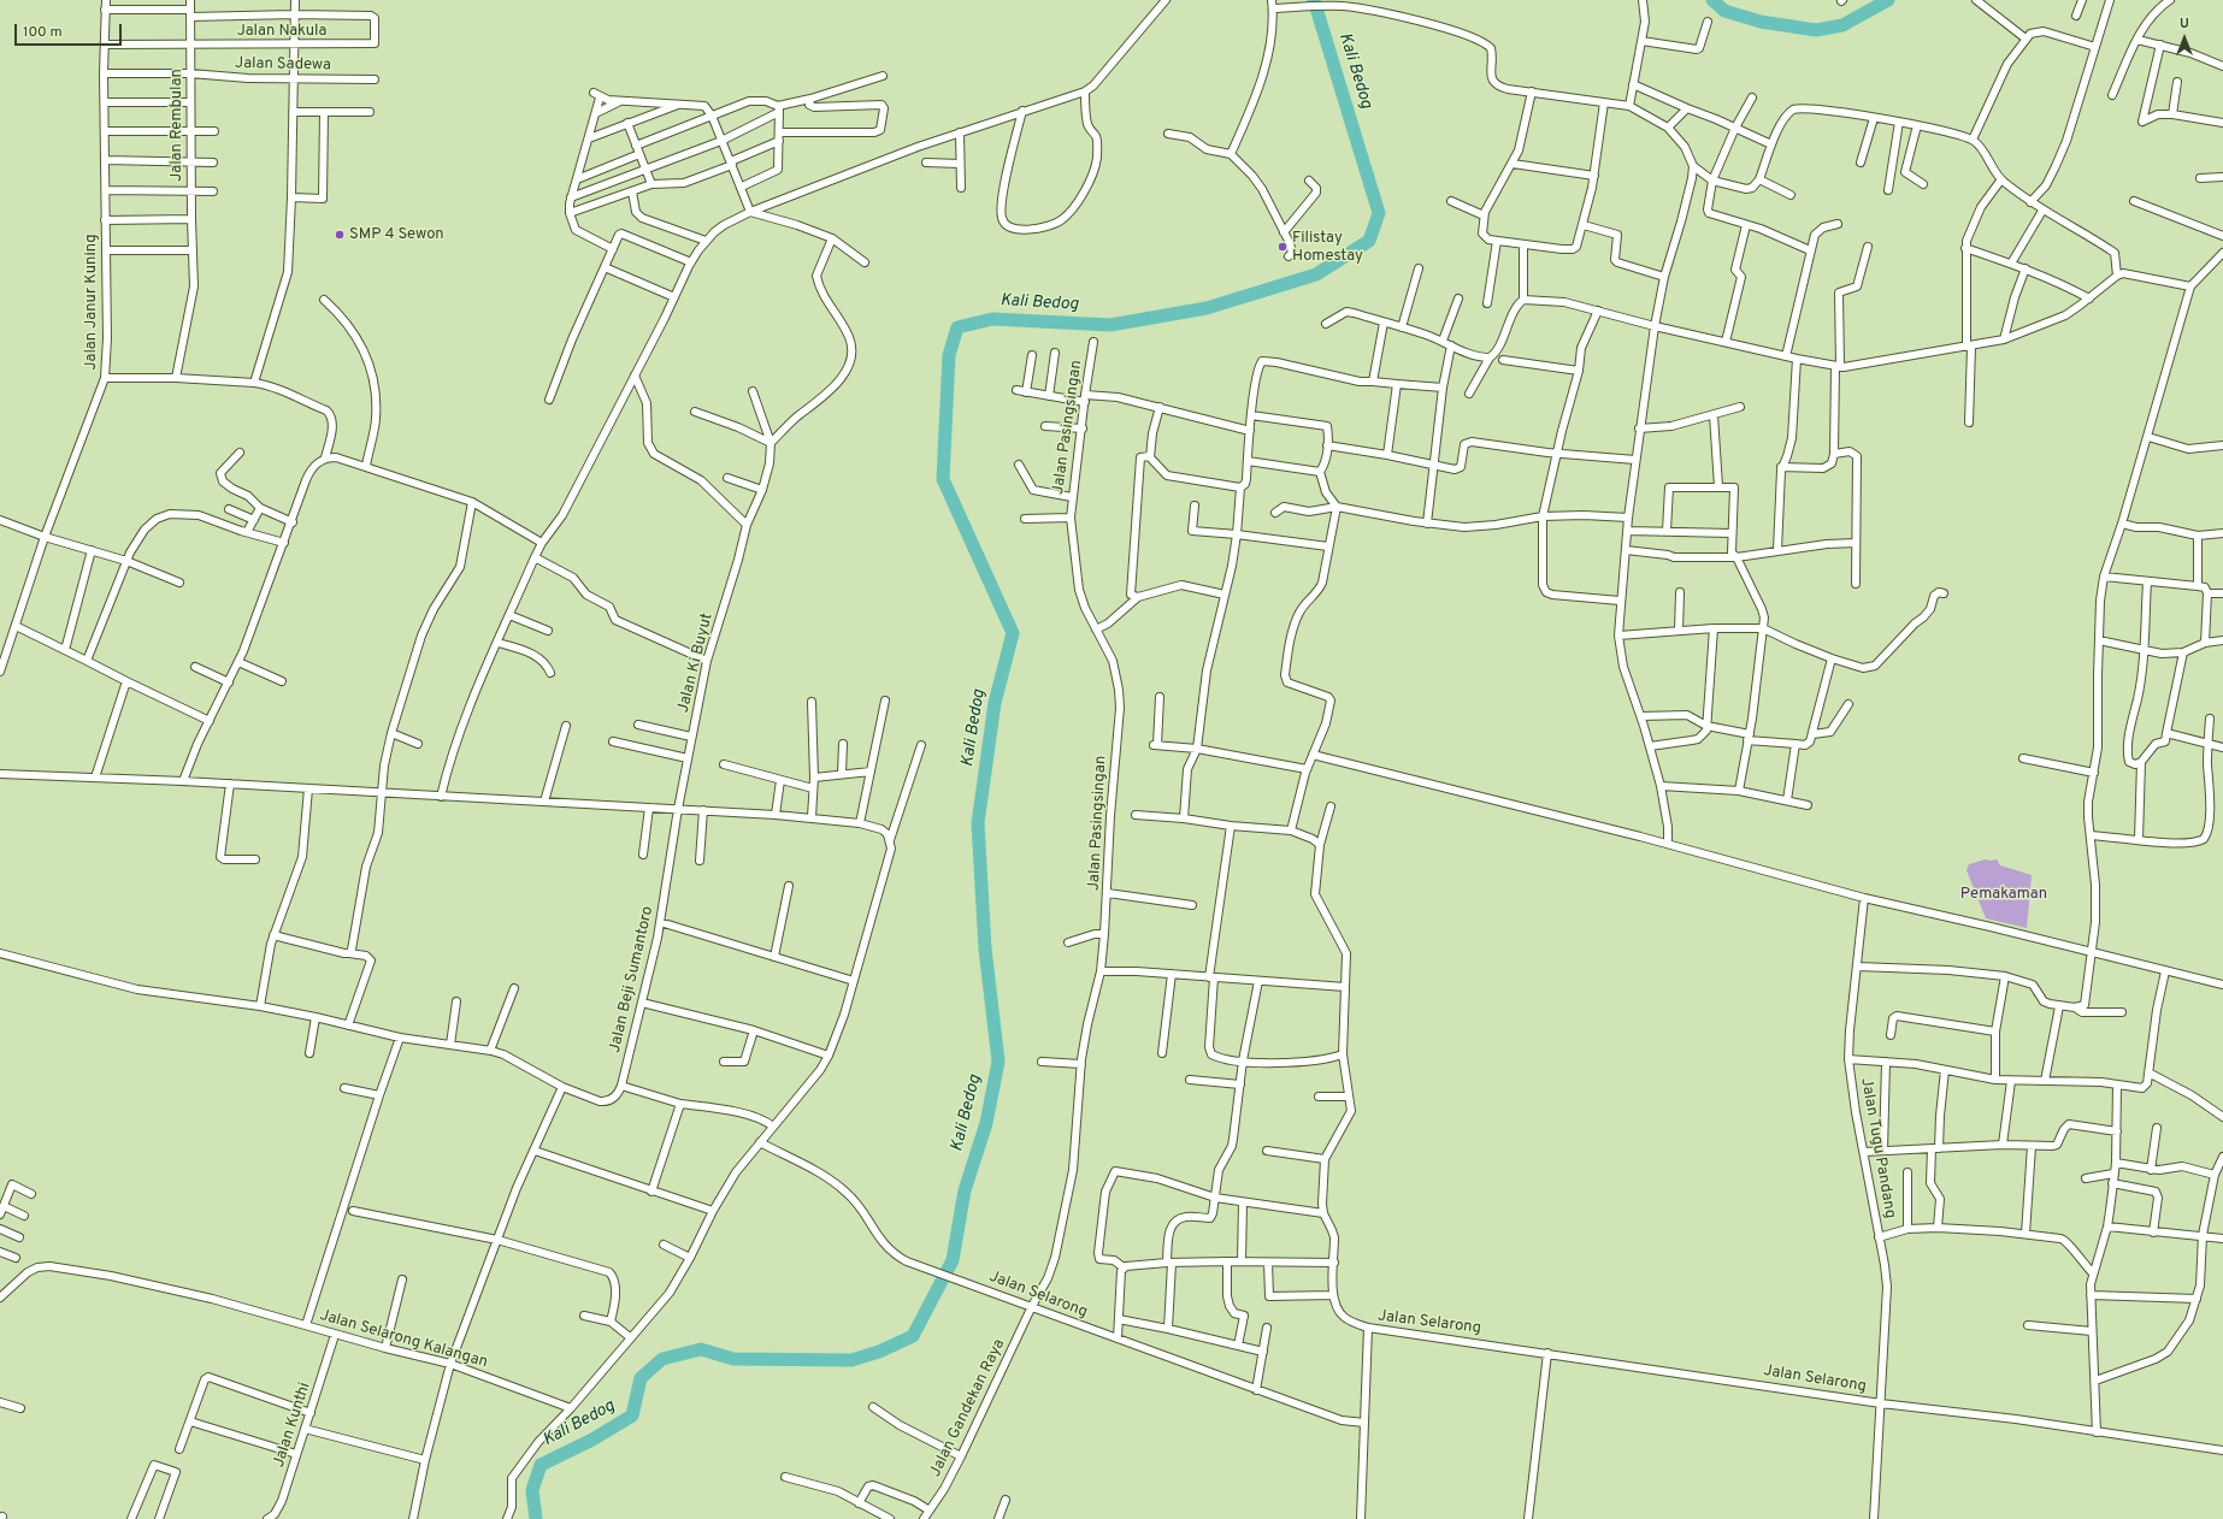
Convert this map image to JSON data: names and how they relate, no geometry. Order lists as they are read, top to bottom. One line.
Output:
{"streets":{"street":["Jalan Nakula","Jalan Sadewa","Jalan Rembulan","Jalan Janur Kuning","Jalan Pasingsingan","Jalan Ki Buyut","Jalan Beji Sumantoro","Jalan Tugu Pandang","Jalan Selarong","Jalan Selarong Kalangan","Jalan Gandekan Raya","Jalan Kunthi"]},"crossings":[["Jalan Nakula","Jalan Rembulan"],["Jalan Nakula","Jalan Janur Kuning"],["Jalan Sadewa","Jalan Rembulan"],["Jalan Sadewa","Jalan Janur Kuning"],["Jalan Pasingsingan","Jalan Selarong"],["Jalan Pasingsingan","Jalan Gandekan Raya"],["Jalan Ki Buyut","Jalan Beji Sumantoro"],["Jalan Tugu Pandang","Jalan Selarong"],["Jalan Selarong","Jalan Gandekan Raya"],["Jalan Selarong Kalangan","Jalan Kunthi"]],"water":["Kali Bedog"],"parks":["Pemakaman"],"places":["SMP 4 Sewon","Filistay Homestay"],"scale_bar":"100 m","north":"top"}
